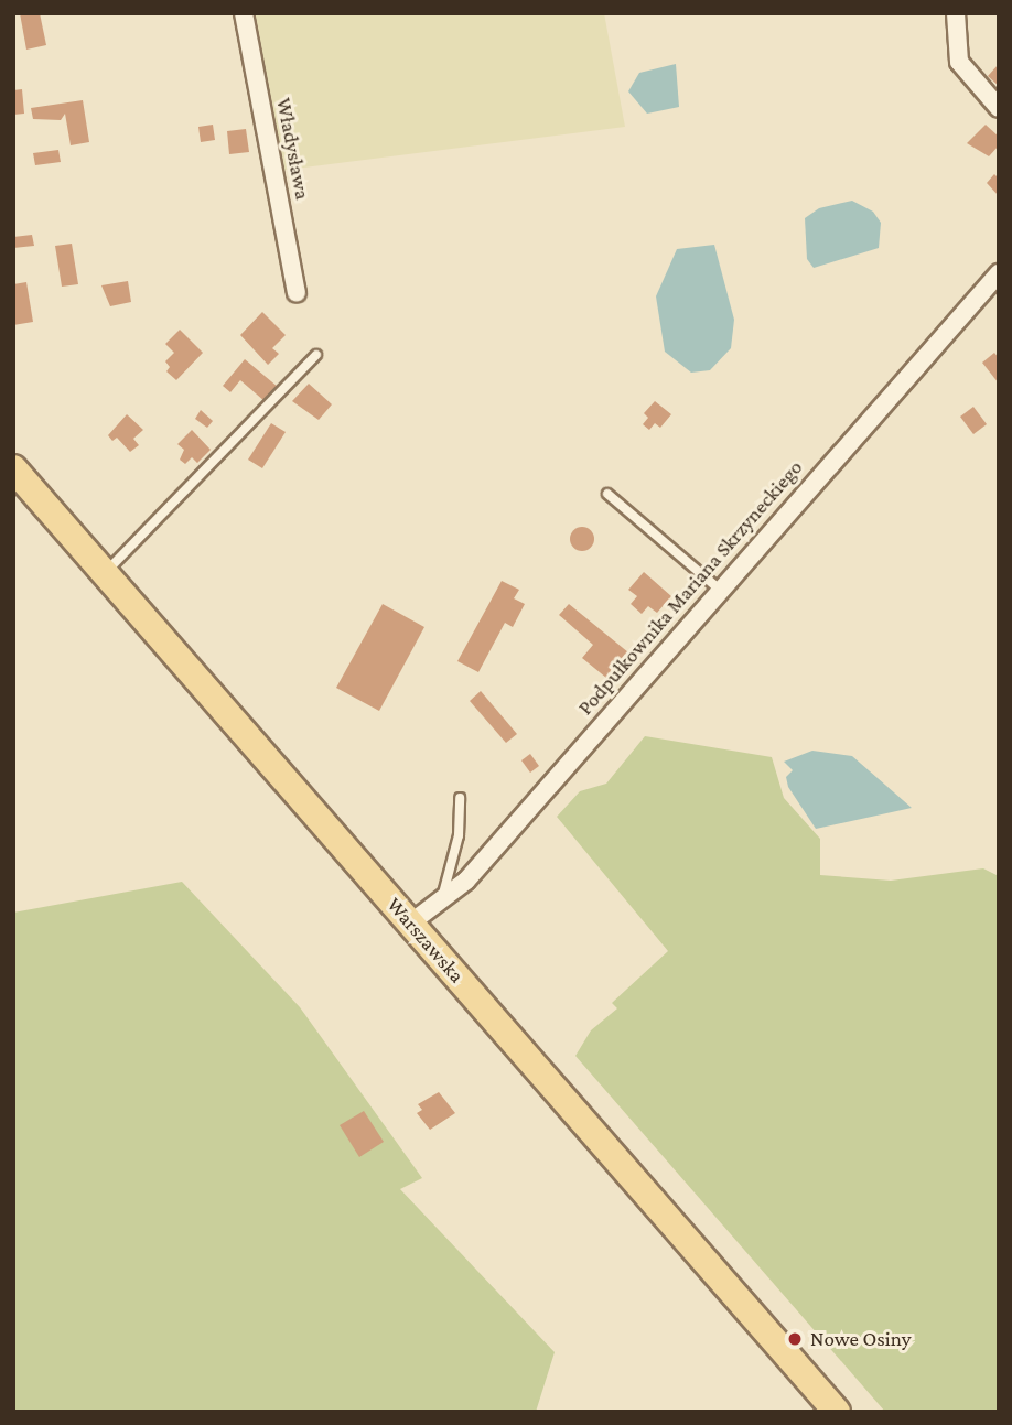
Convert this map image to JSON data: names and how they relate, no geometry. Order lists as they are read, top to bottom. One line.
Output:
{"streets":{"main road":["Warszawska"],"street":["Władysława","Podpułkownika Mariana Skrzyneckiego"]},"crossings":[["Podpułkownika Mariana Skrzyneckiego","Warszawska"]],"places":["Nowe Osiny"]}
